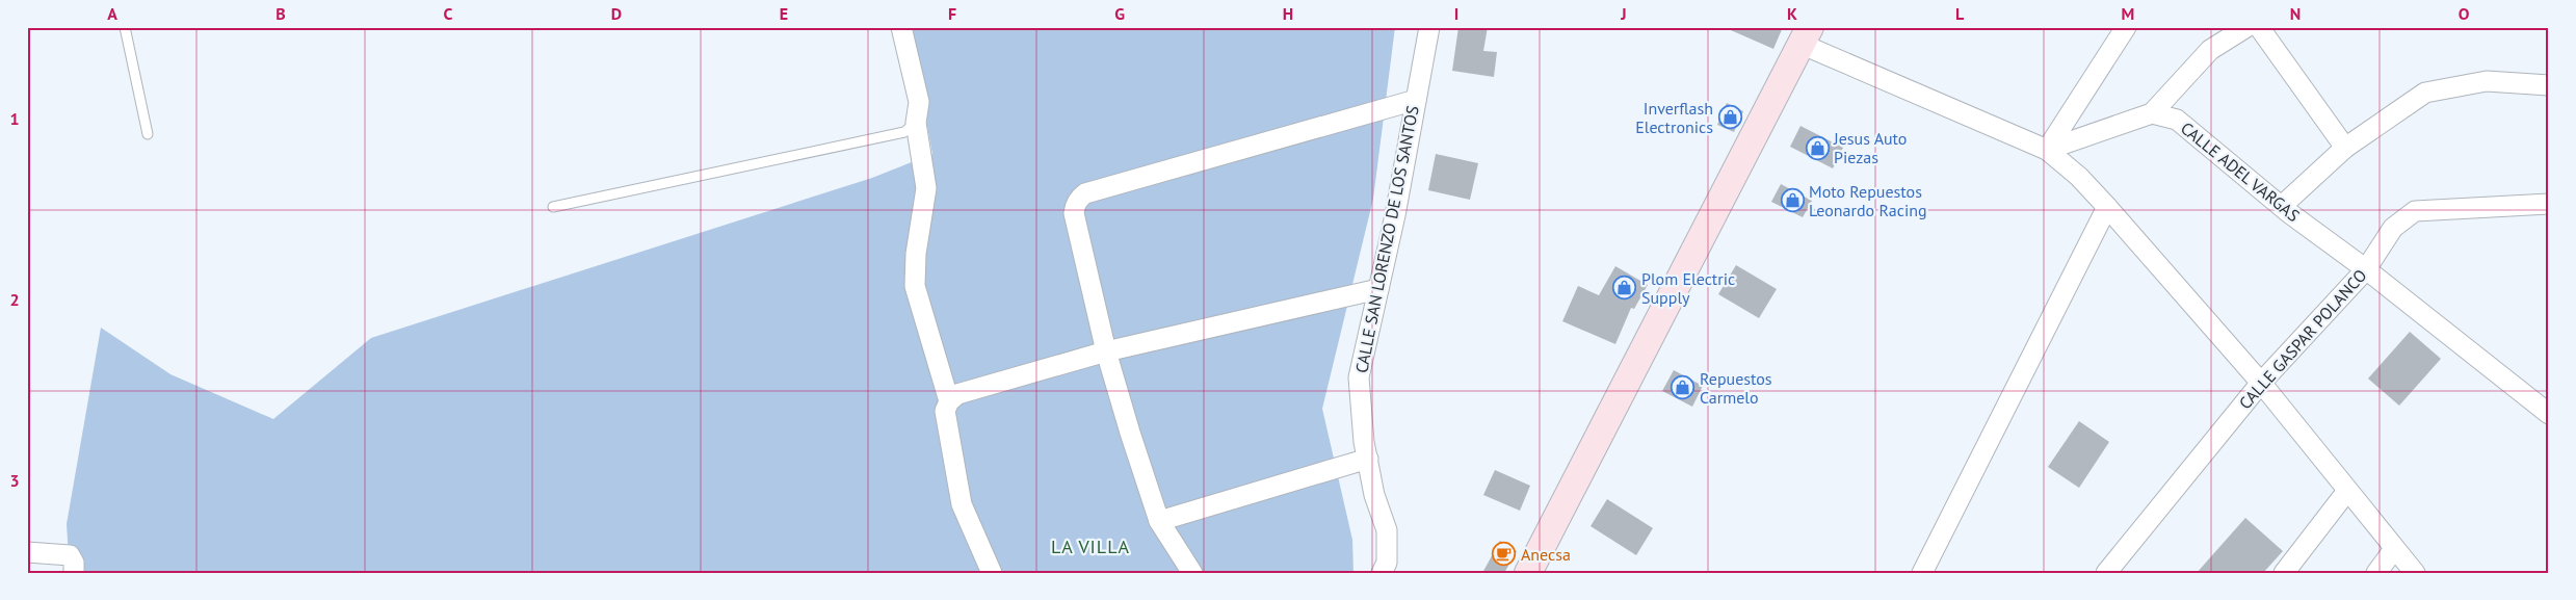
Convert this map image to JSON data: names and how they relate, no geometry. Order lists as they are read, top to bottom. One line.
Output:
{"streets":{"street":["CALLE ADEL VARGAS","CALLE SAN LORENZO DE LOS SANTOS","CALLE GASPAR POLANCO"]},"crossings":[["CALLE ADEL VARGAS","CALLE GASPAR POLANCO"]],"districts":["LA VILLA"],"places":{"shop":["Inverflash Electronics","Jesus Auto Piezas","Moto Repuestos Leonardo Racing","Plom Electric Supply","Repuestos Carmelo"],"cafe":["Anecsa"]},"grid":{"columns":["A","B","C","D","E","F","G","H","I","J","K","L","M","N","O"],"rows":["1","2","3"]}}
